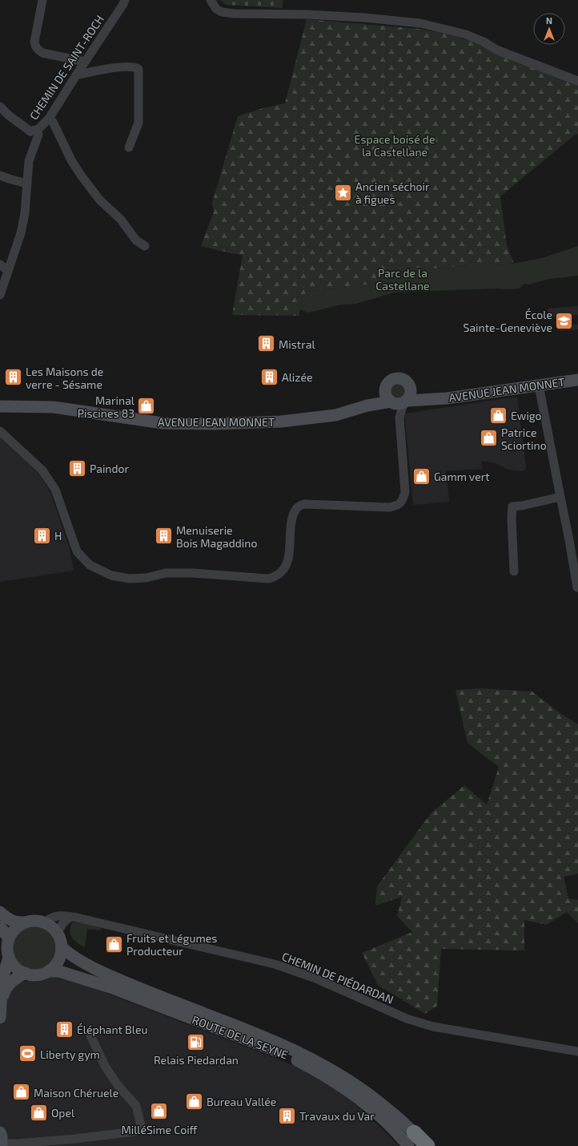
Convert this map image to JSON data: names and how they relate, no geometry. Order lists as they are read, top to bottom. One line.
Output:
{"streets":{"main road":["AVENUE JEAN MONNET","ROUTE DE LA SEYNE"],"street":["CHEMIN DE SAINT-ROCH","CHEMIN DE PIÉDARDAN"]},"crossings":[["CHEMIN DE PIÉDARDAN","ROUTE DE LA SEYNE"]],"parks":["Espace boisé de la Castellane","Parc de la Castellane"],"places":{"place":["Ancien séchoir à figues"],"school or university":["École Sainte-Geneviève"],"building":["Mistral","Alizée","Les Maisons de verre - Sésame","Paindor","H","Menuiserie Bois Magaddino","Éléphant Bleu","Travaux du Var"],"shop":["Marinal Piscines 83","Ewigo","Patrice Sciortino","Gamm vert","Fruits et Légumes Producteur","Maison Chéruele","Bureau Vallée","MilléSime Coiff","Opel"],"fuel station":["Relais Piedardan"],"sports":["Liberty gym"]},"north":"top"}
